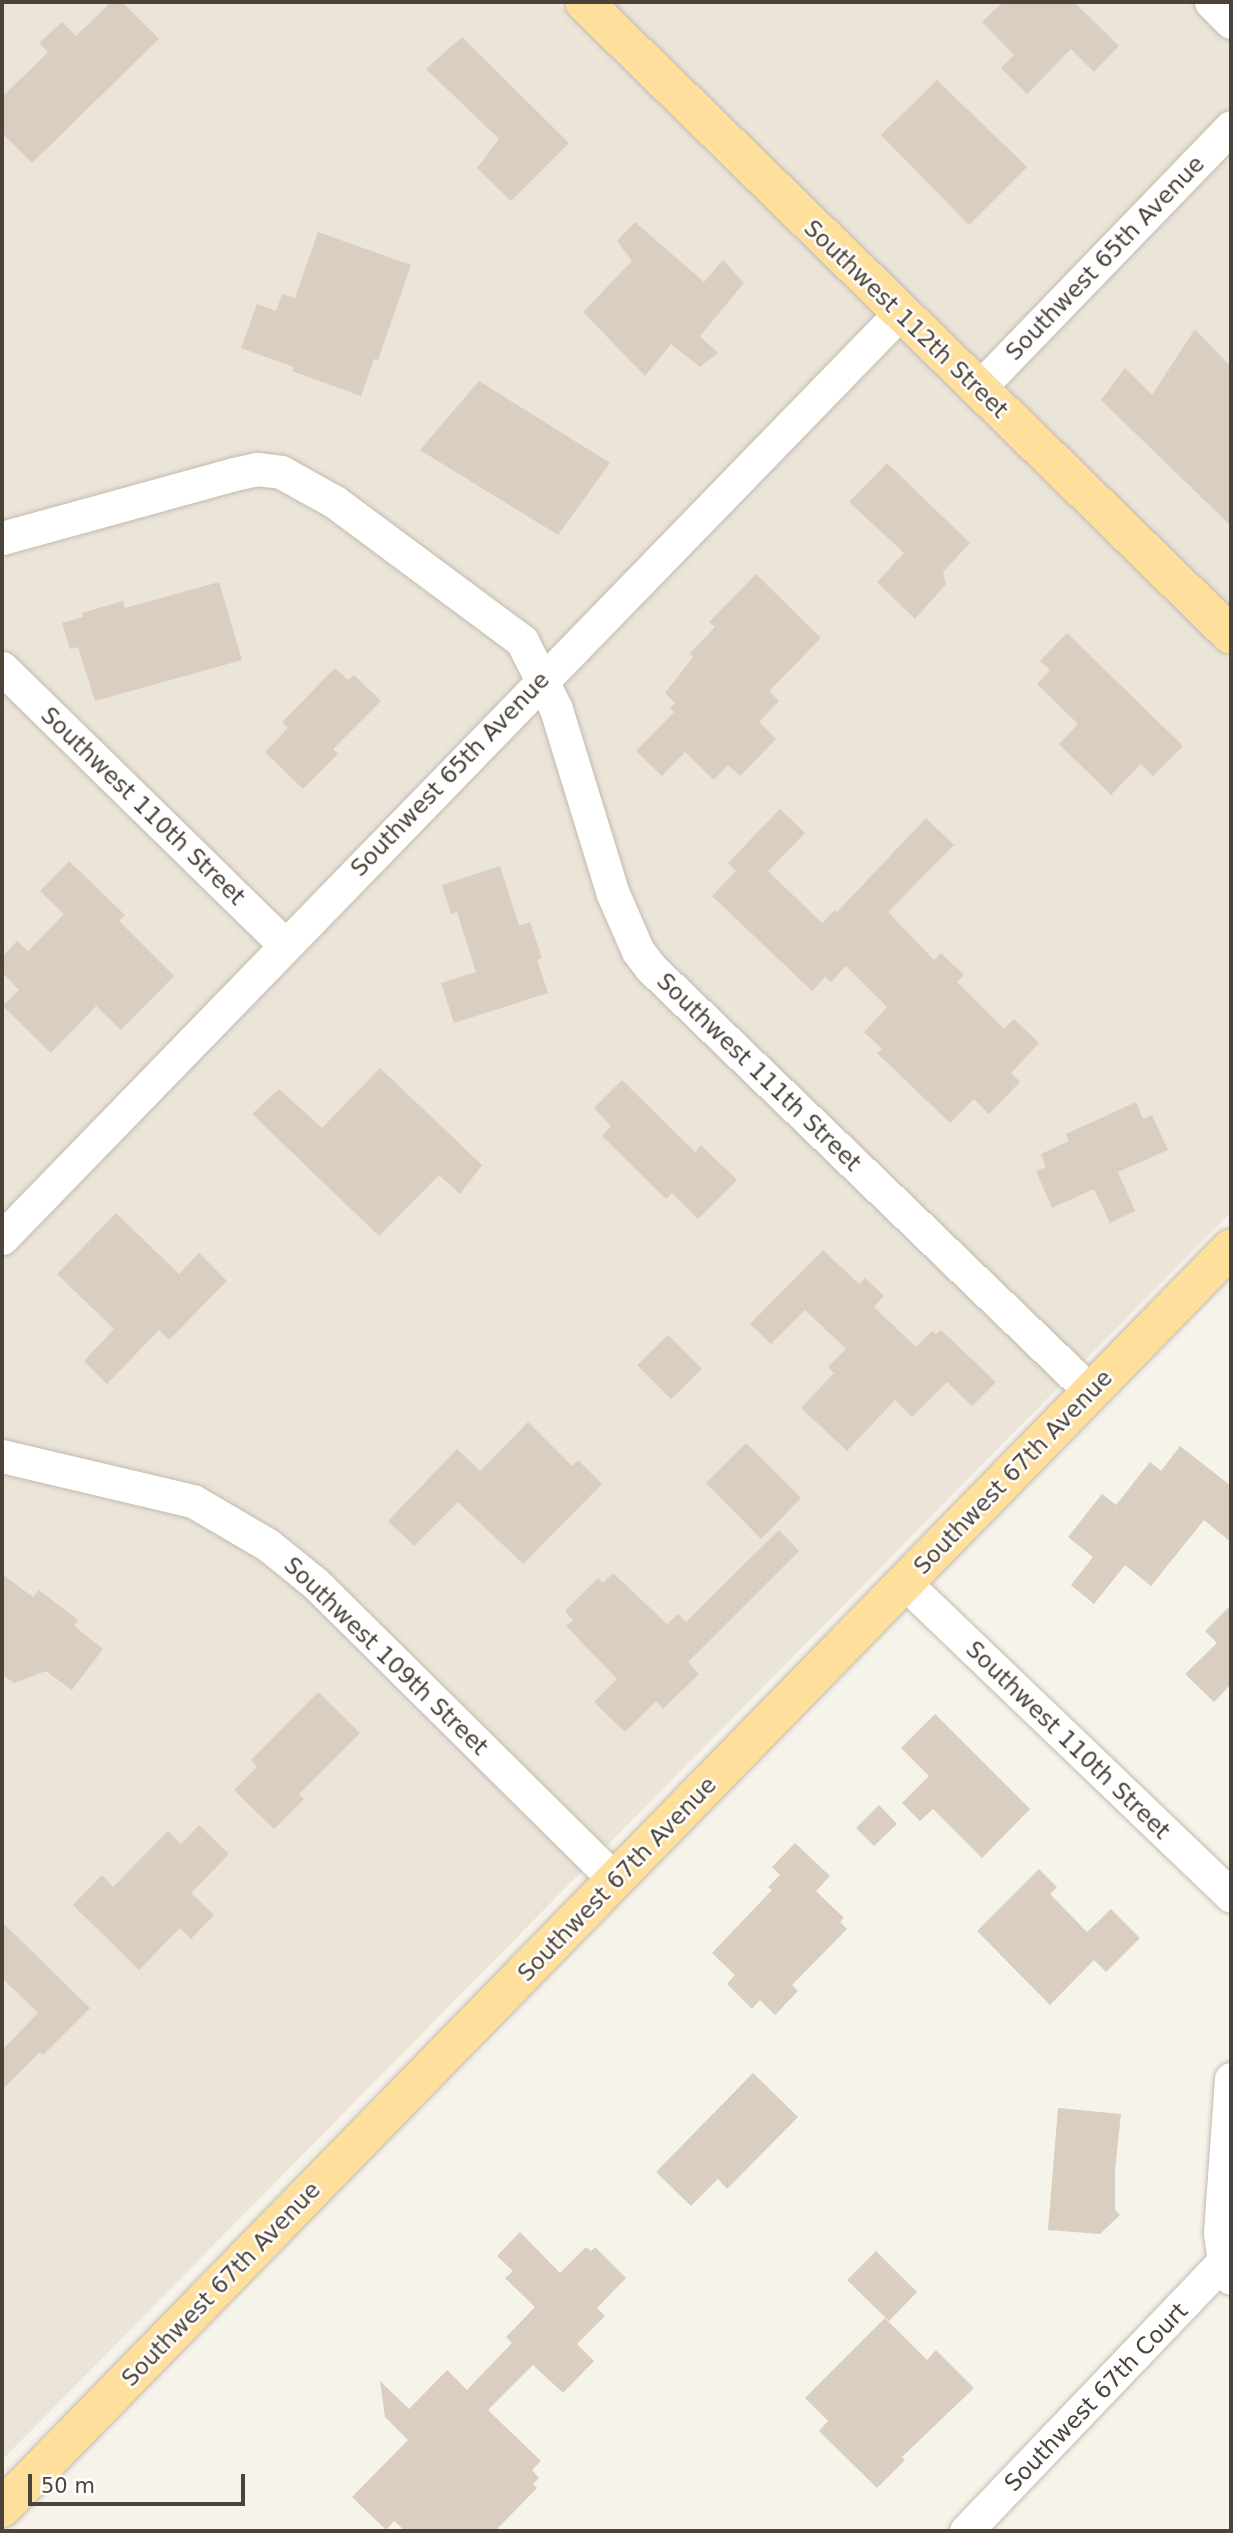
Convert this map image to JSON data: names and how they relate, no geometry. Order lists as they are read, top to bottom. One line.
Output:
{"streets":{"main road":["Southwest 112th Street","Southwest 67th Avenue"],"street":["Southwest 65th Avenue","Southwest 110th Street","Southwest 111th Street","Southwest 109th Street","Southwest 67th Court"]},"crossings":[["Southwest 65th Avenue","Southwest 112th Street"],["Southwest 65th Avenue","Southwest 110th Street"],["Southwest 65th Avenue","Southwest 111th Street"],["Southwest 110th Street","Southwest 67th Avenue"],["Southwest 111th Street","Southwest 67th Avenue"],["Southwest 67th Avenue","Southwest 109th Street"]],"scale_bar":"50 m"}
